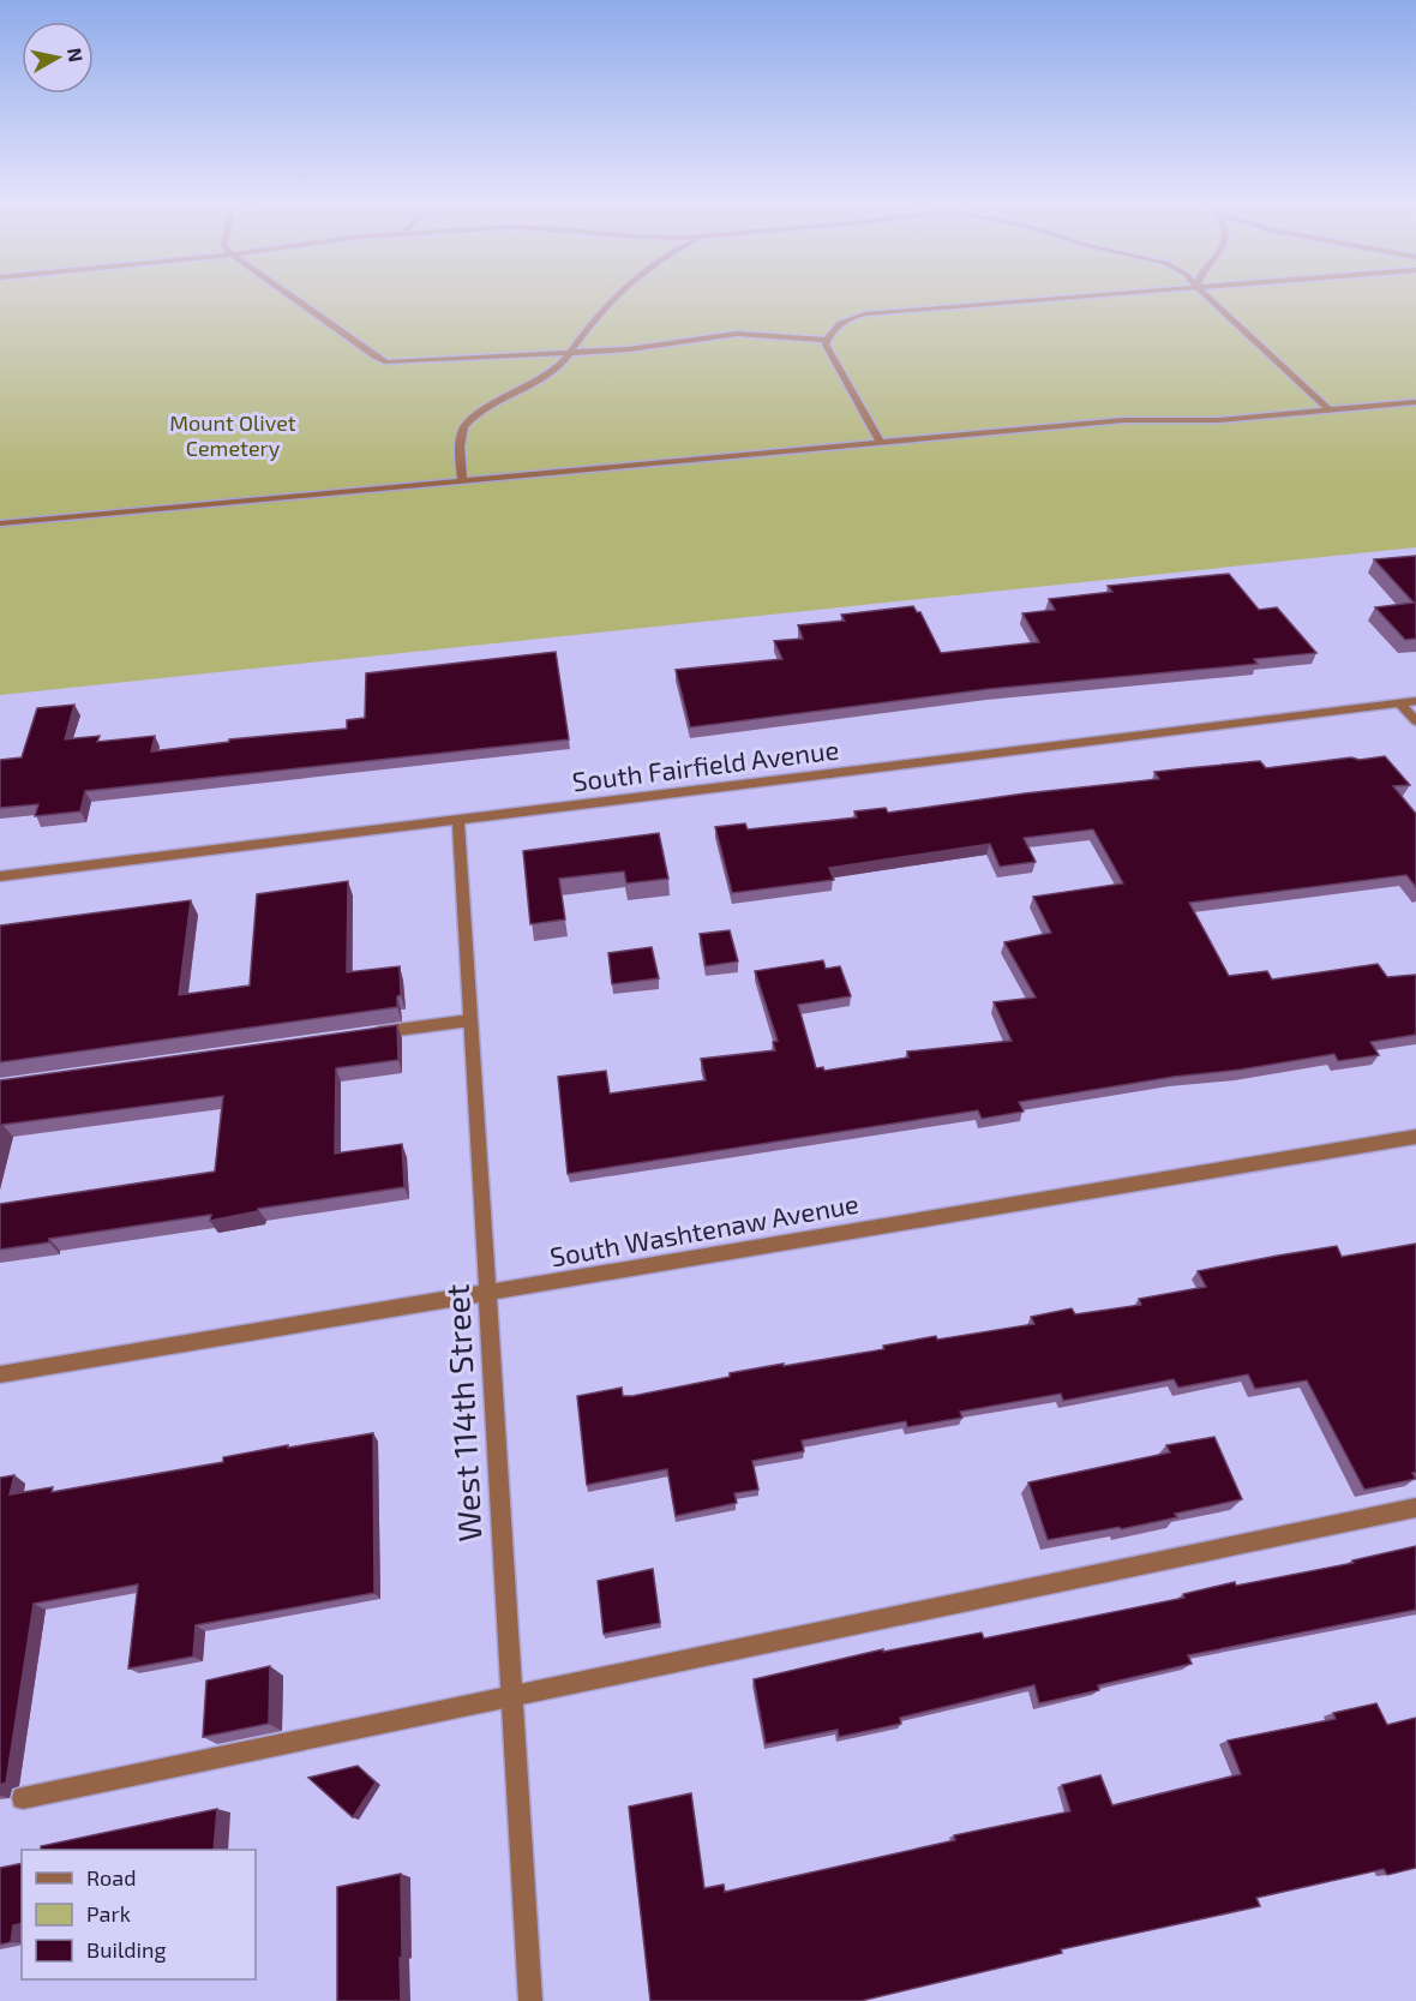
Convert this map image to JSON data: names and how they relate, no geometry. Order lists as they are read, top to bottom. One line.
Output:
{"streets":{"street":["South Fairfield Avenue","South Washtenaw Avenue","West 114th Street"]},"crossings":[["South Fairfield Avenue","West 114th Street"],["South Washtenaw Avenue","West 114th Street"]],"parks":["Mount Olivet Cemetery"],"legend":["Road","Park","Building"],"north":"right"}
